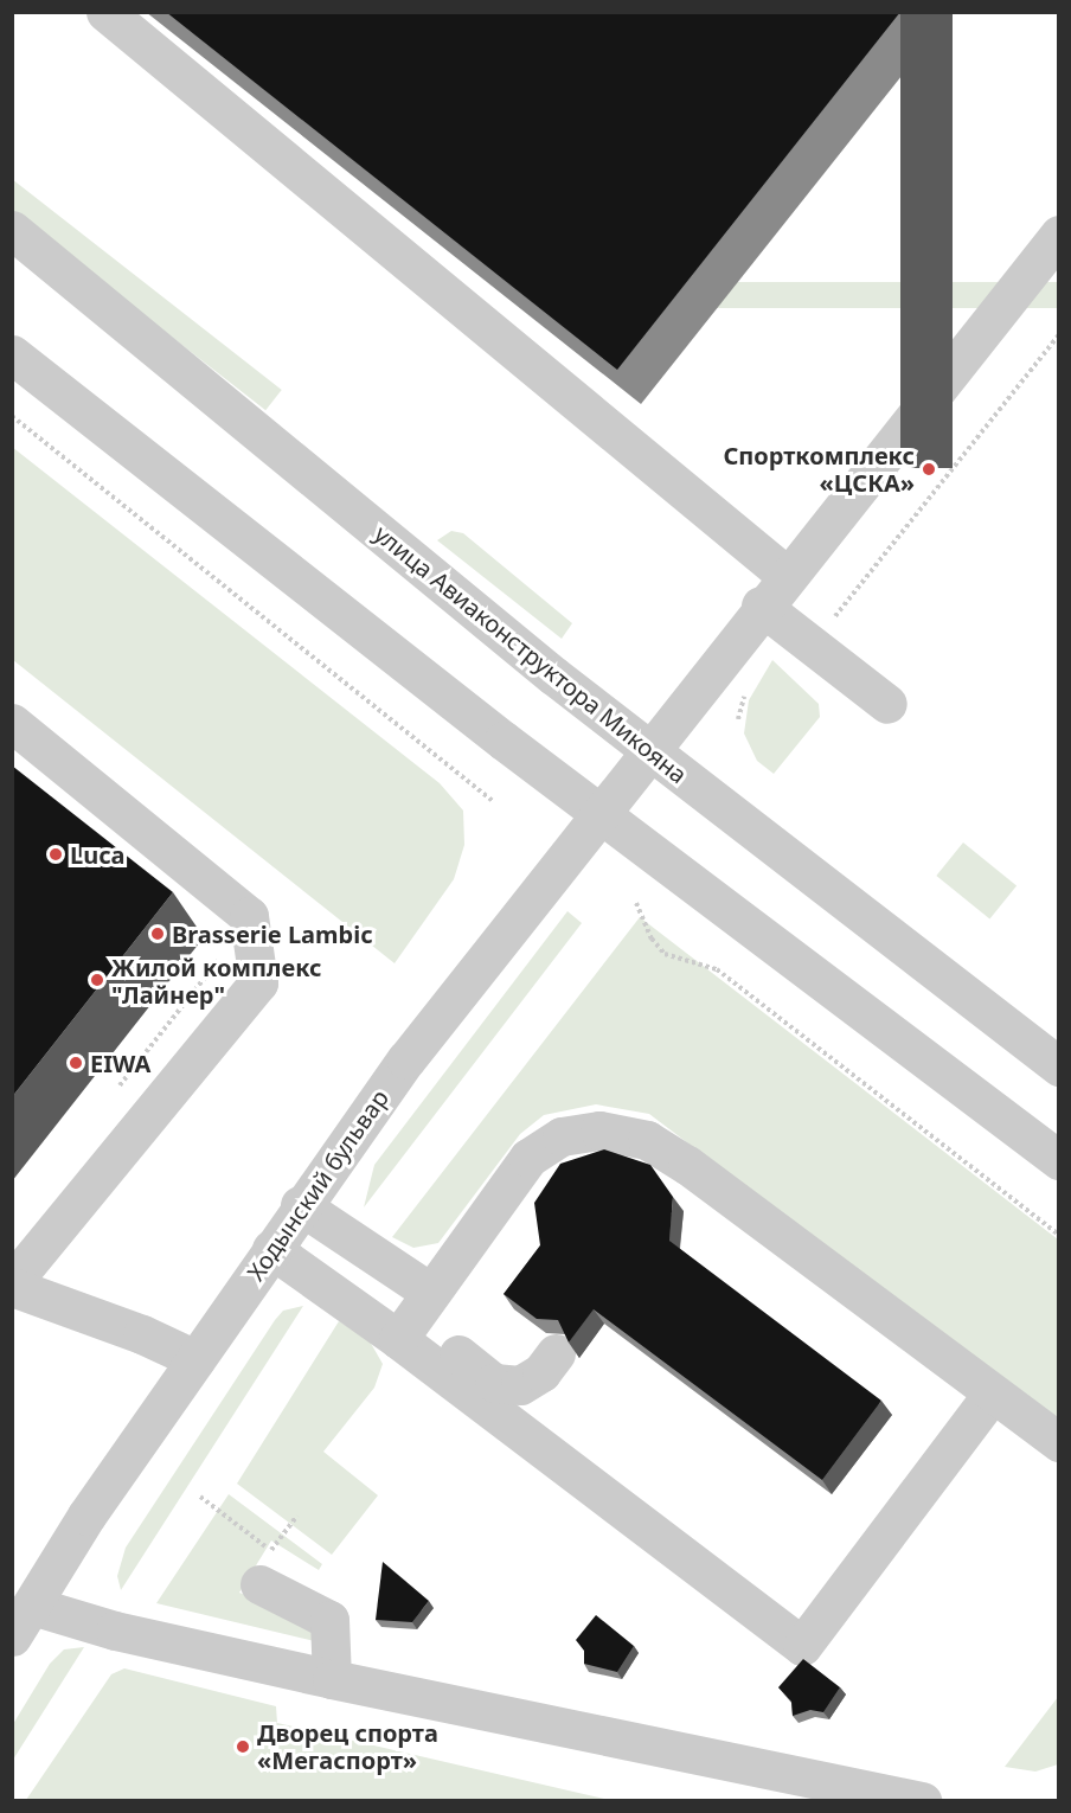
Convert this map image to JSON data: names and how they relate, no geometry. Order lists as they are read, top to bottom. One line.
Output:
{"streets":{"street":["улица Авиаконструктора Микояна","Ходынский бульвар"]},"crossings":[["улица Авиаконструктора Микояна","Ходынский бульвар"]],"places":["Спорткомплекс «ЦСКА»","Luca","Brasserie Lambic","Жилой комплекс \"Лайнер\"","EIWA","Дворец спорта «Мегаспорт»"]}
